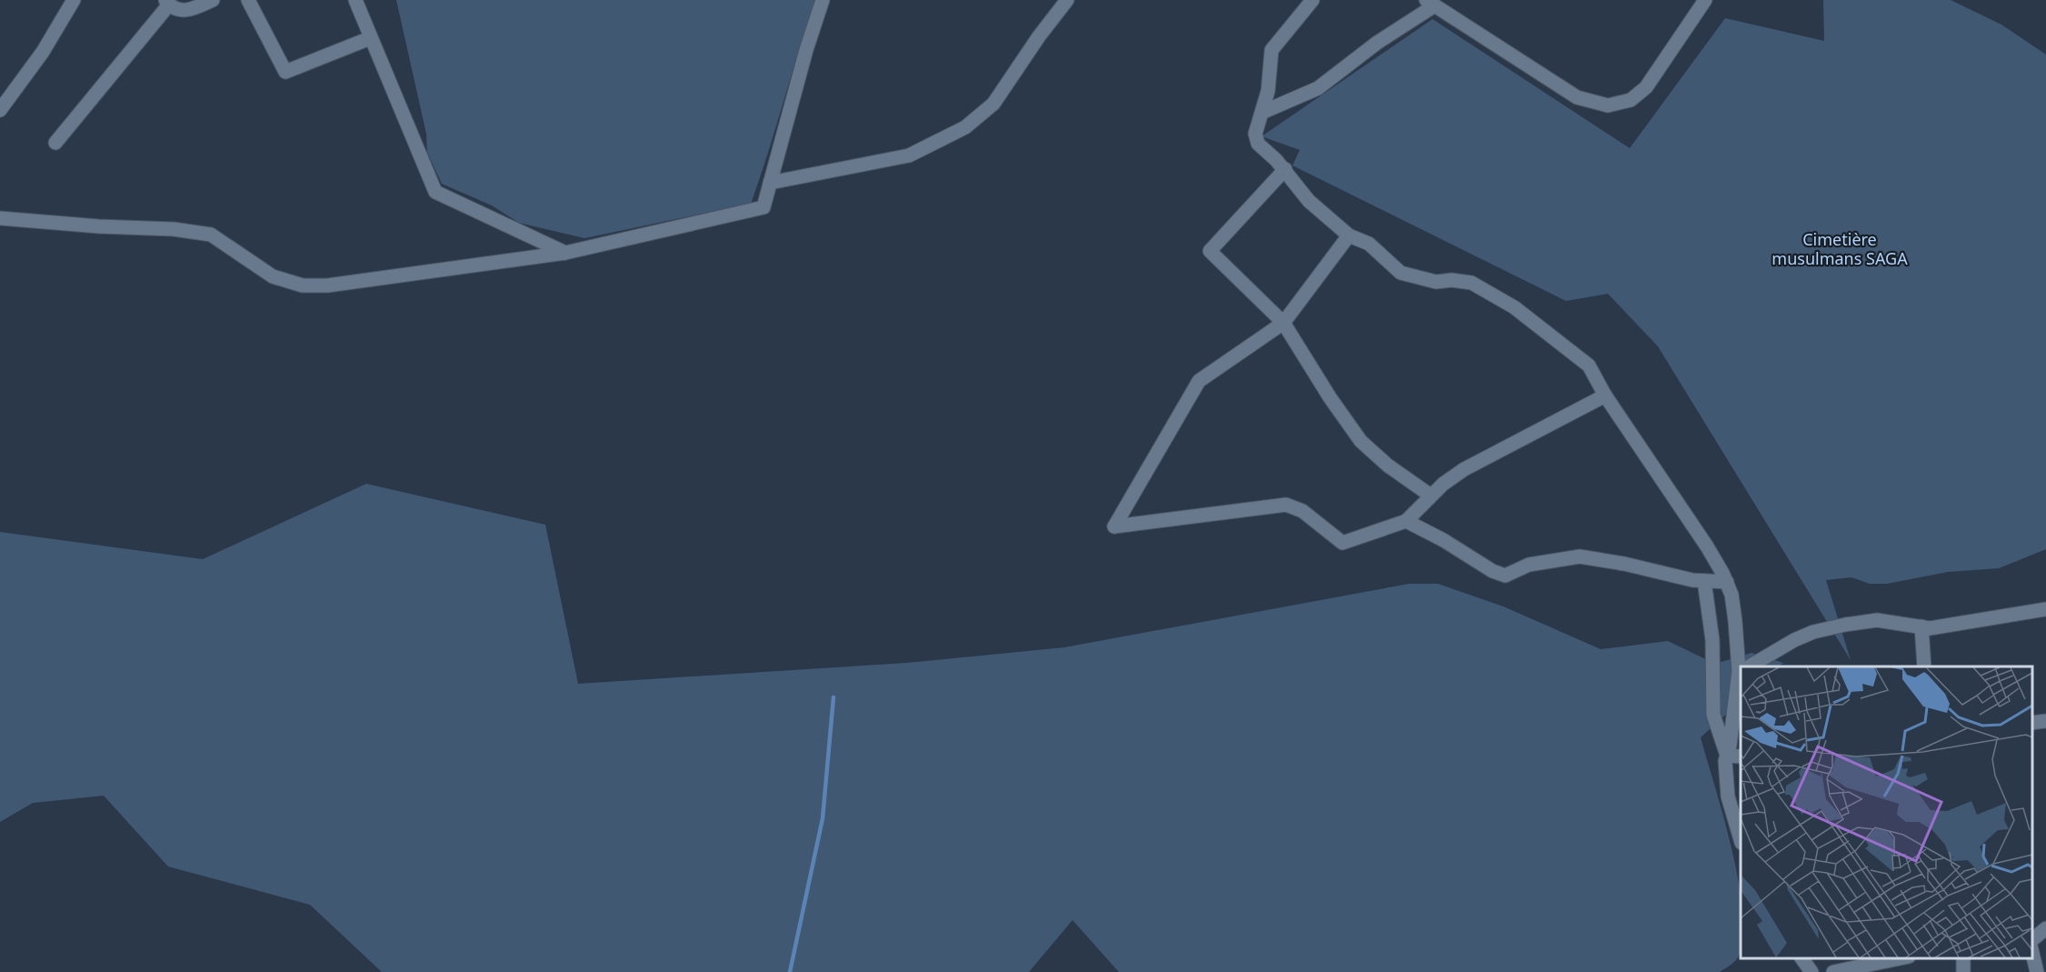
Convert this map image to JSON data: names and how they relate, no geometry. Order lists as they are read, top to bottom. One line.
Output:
{"parks":["Cimetière musulmans SAGA"]}
